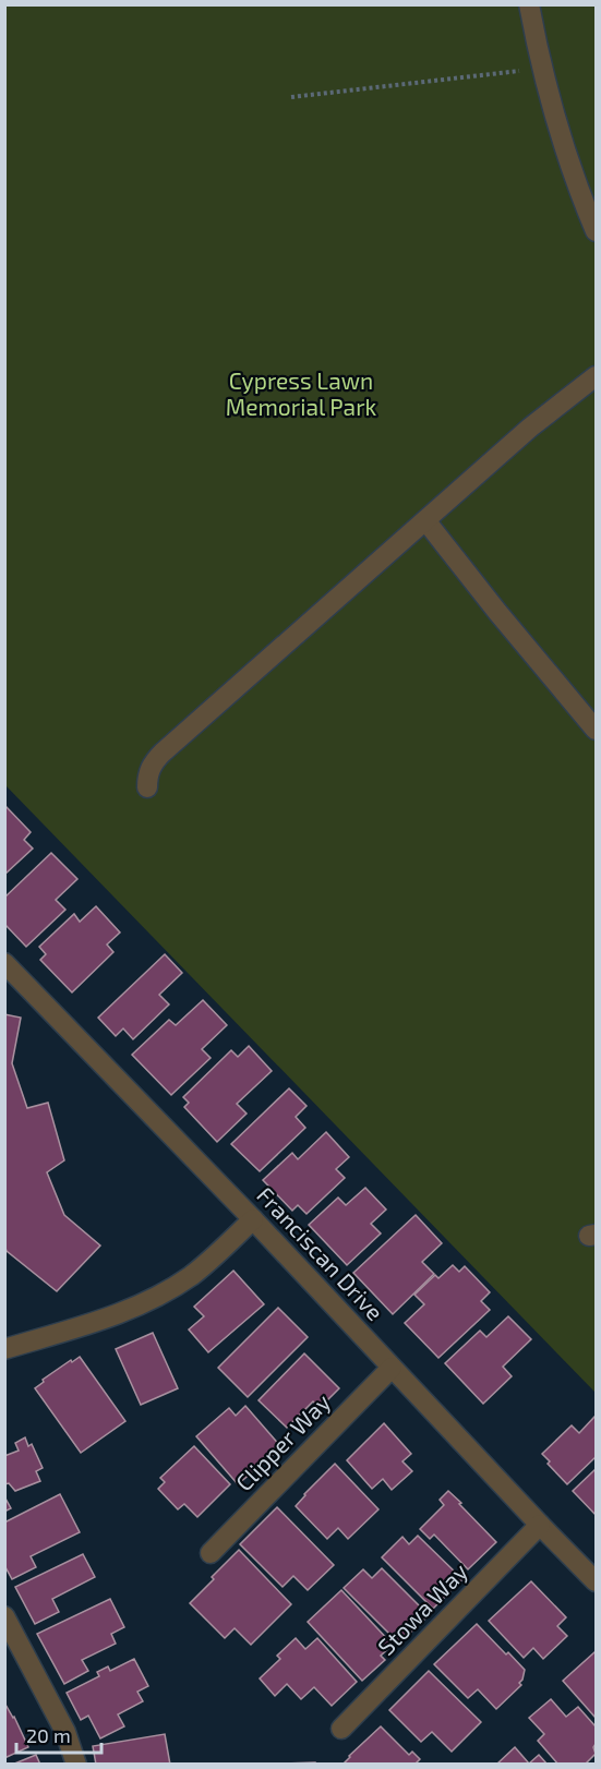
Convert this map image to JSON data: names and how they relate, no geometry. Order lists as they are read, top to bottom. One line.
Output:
{"streets":{"street":["Franciscan Drive","Clipper Way","Stowa Way"]},"crossings":[["Franciscan Drive","Clipper Way"],["Franciscan Drive","Stowa Way"]],"parks":["Cypress Lawn Memorial Park"],"scale_bar":"20 m"}
